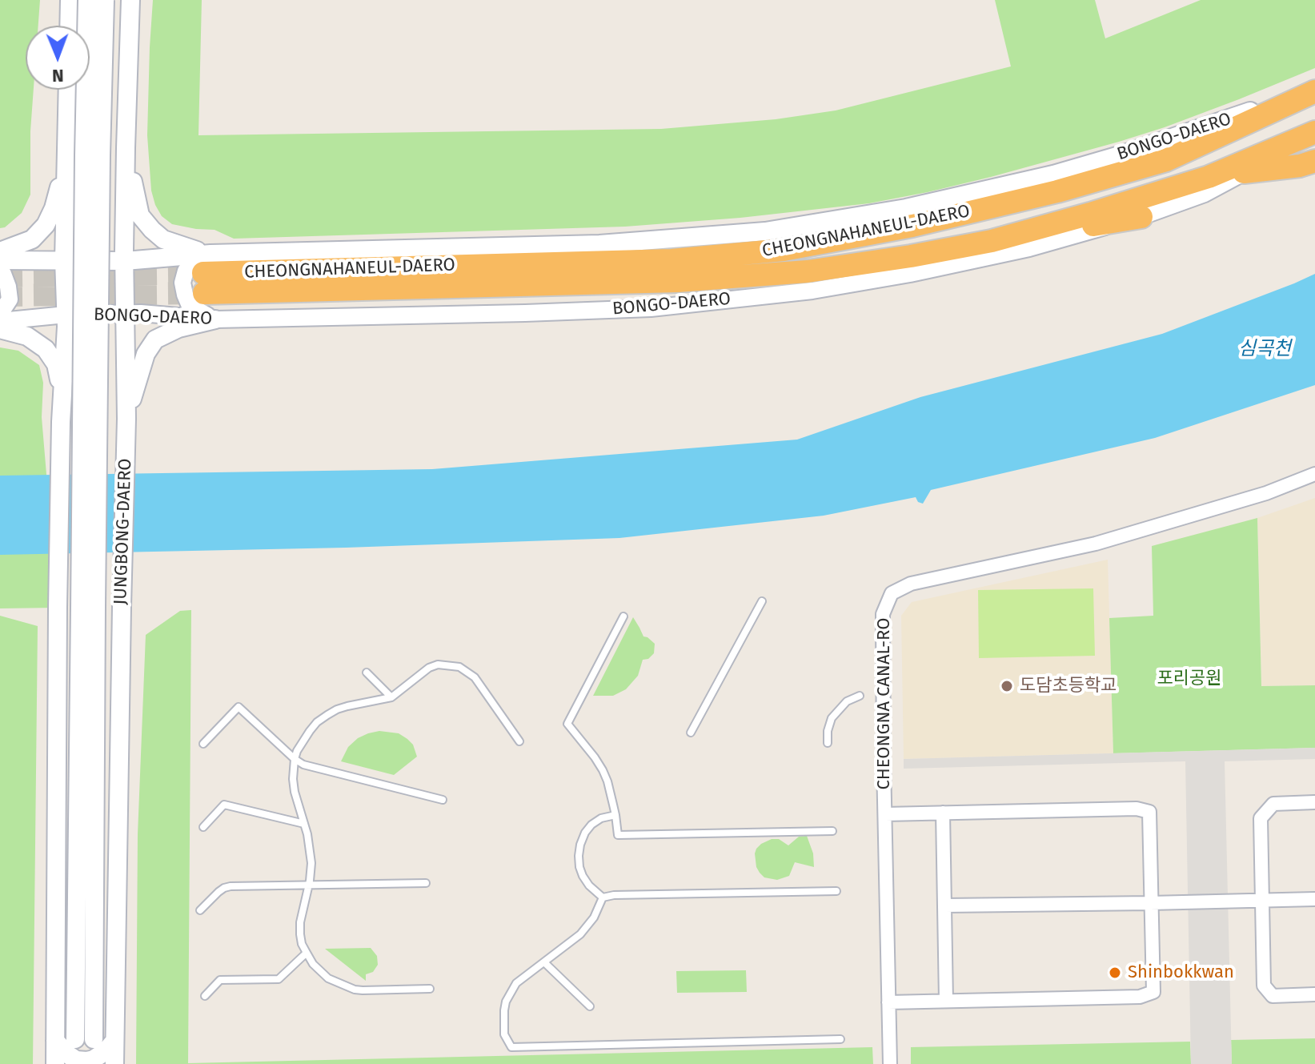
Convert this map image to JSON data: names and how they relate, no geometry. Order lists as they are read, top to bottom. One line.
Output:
{"streets":{"highway":["CHEONGNAHANEUL-DAERO"],"main road":["JUNGBONG-DAERO"],"street":["BONGO-DAERO","CHEONGNA CANAL-RO"]},"crossings":[["BONGO-DAERO","CHEONGNAHANEUL-DAERO"],["BONGO-DAERO","JUNGBONG-DAERO"]],"water":["심곡천"],"parks":["포리공원"],"places":["도담초등학교","Shinbokkwan"],"north":"bottom"}
